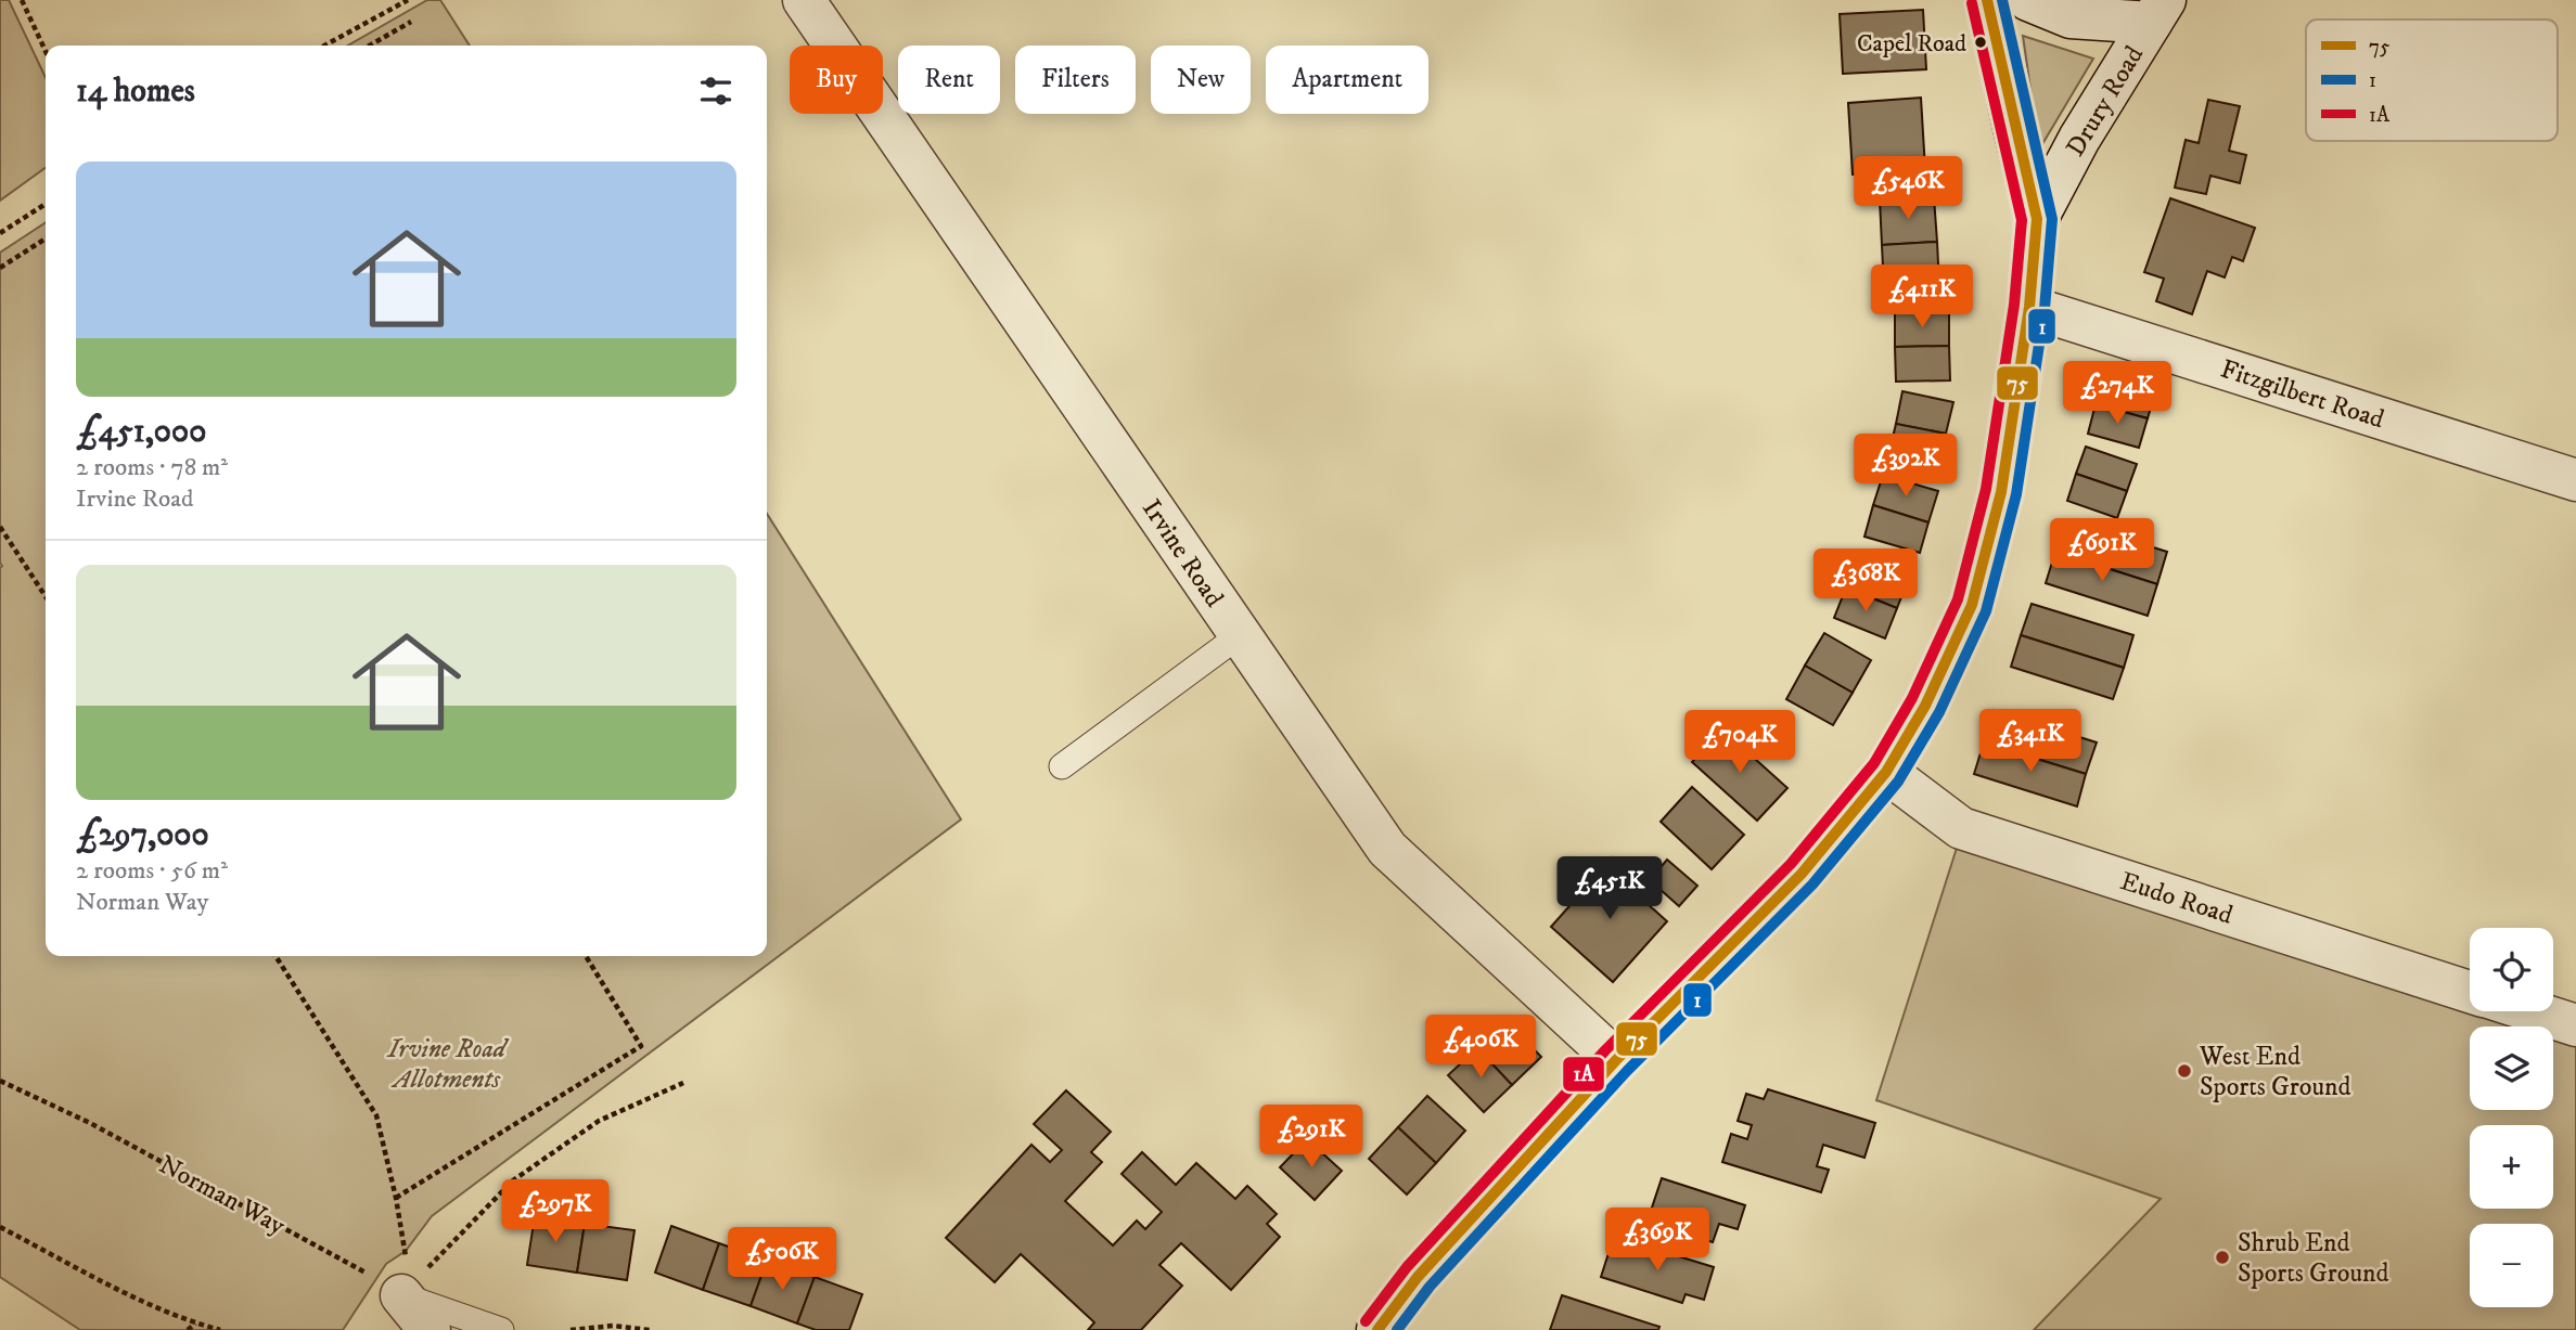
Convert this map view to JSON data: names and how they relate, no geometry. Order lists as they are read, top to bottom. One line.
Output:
{"streets":{"street":["Drury Road","Fitzgilbert Road","Irvine Road","Eudo Road"],"path":["Norman Way"]},"parks":["Irvine Road Allotments"],"places":["Capel Road","West End Sports Ground","Shrub End Sports Ground"],"lines":["transit line 75","transit line 1","transit line 1A"],"legend":["75","1","1A"],"page":{"chip":["Buy","Rent","Filters","New","Apartment"],"heading":"14 homes","list":[{"name":"£451,000","note":"2 rooms · 78 m² · Irvine Road"},{"name":"£297,000","note":"2 rooms · 56 m² · Norman Way"}],"price":["£546K","£411K","£274K","£392K","£691K","£368K","£341K","£704K","£451K","£406K","£291K","£297K","£369K","£506K"],"map_buttons":["+","−"]}}
